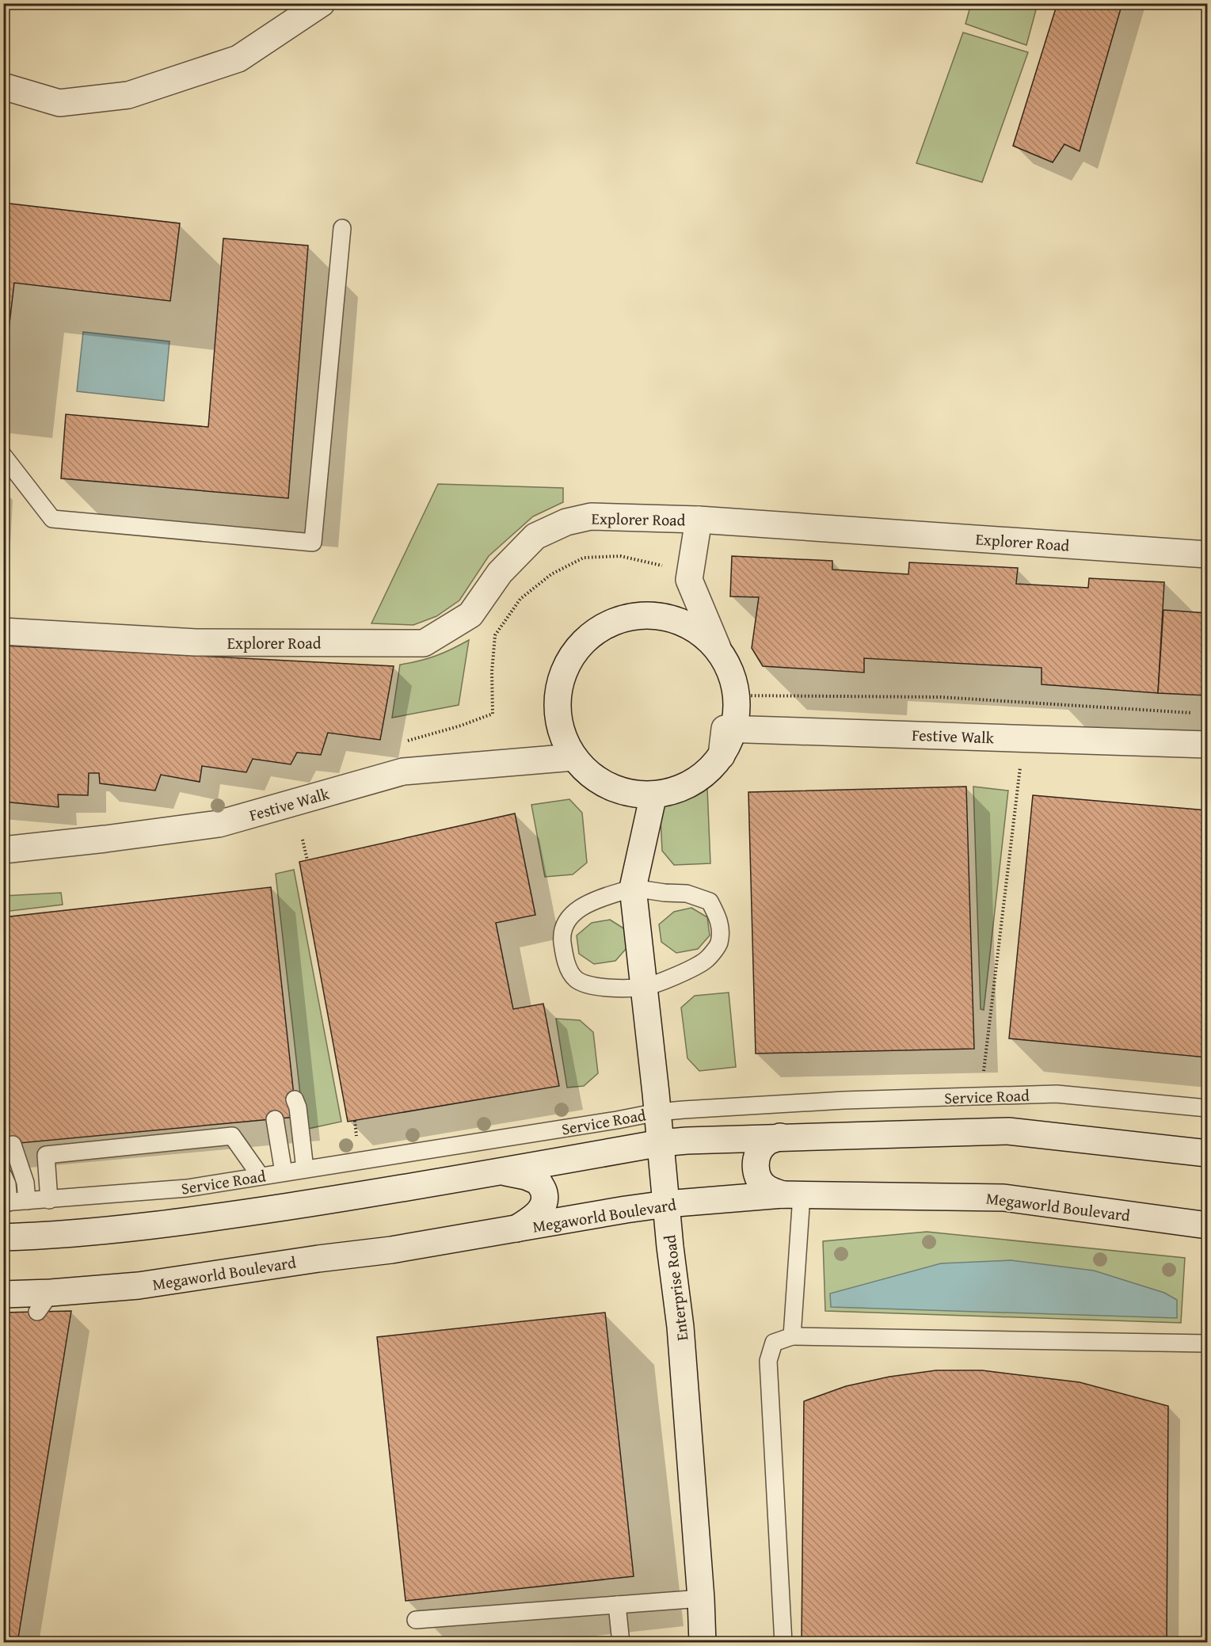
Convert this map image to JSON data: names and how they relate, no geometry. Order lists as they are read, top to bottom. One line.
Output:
{"streets":{"street":["Explorer Road","Festive Walk","Megaworld Boulevard","Enterprise Road"],"lane":["Service Road"]},"crossings":[["Service Road","Enterprise Road"],["Megaworld Boulevard","Enterprise Road"]]}
